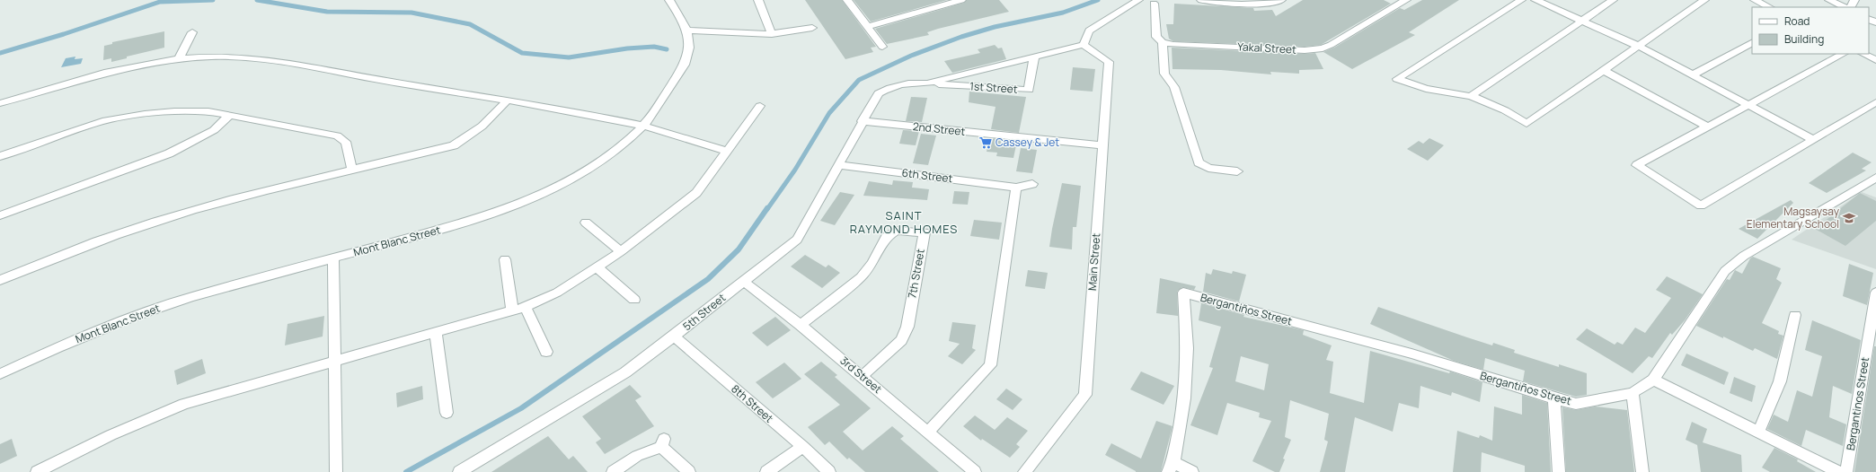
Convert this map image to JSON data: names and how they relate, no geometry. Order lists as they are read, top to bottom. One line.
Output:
{"streets":{"street":["Yakal Street","1st Street","2nd Street","6th Street","Mont Blanc Street","Main Street","7th Street","Bergantiños Street","5th Street","3rd Street","8th Street","Bergantinos Street"]},"crossings":[["1st Street","Main Street"],["1st Street","5th Street"],["2nd Street","Main Street"],["2nd Street","5th Street"],["6th Street","5th Street"],["7th Street","3rd Street"],["5th Street","3rd Street"],["5th Street","8th Street"]],"districts":["SAINT RAYMOND HOMES"],"places":{"supermarket":["Cassey & Jet"],"school or university":["Magsaysay Elementary School"]},"legend":["Road","Building"]}
